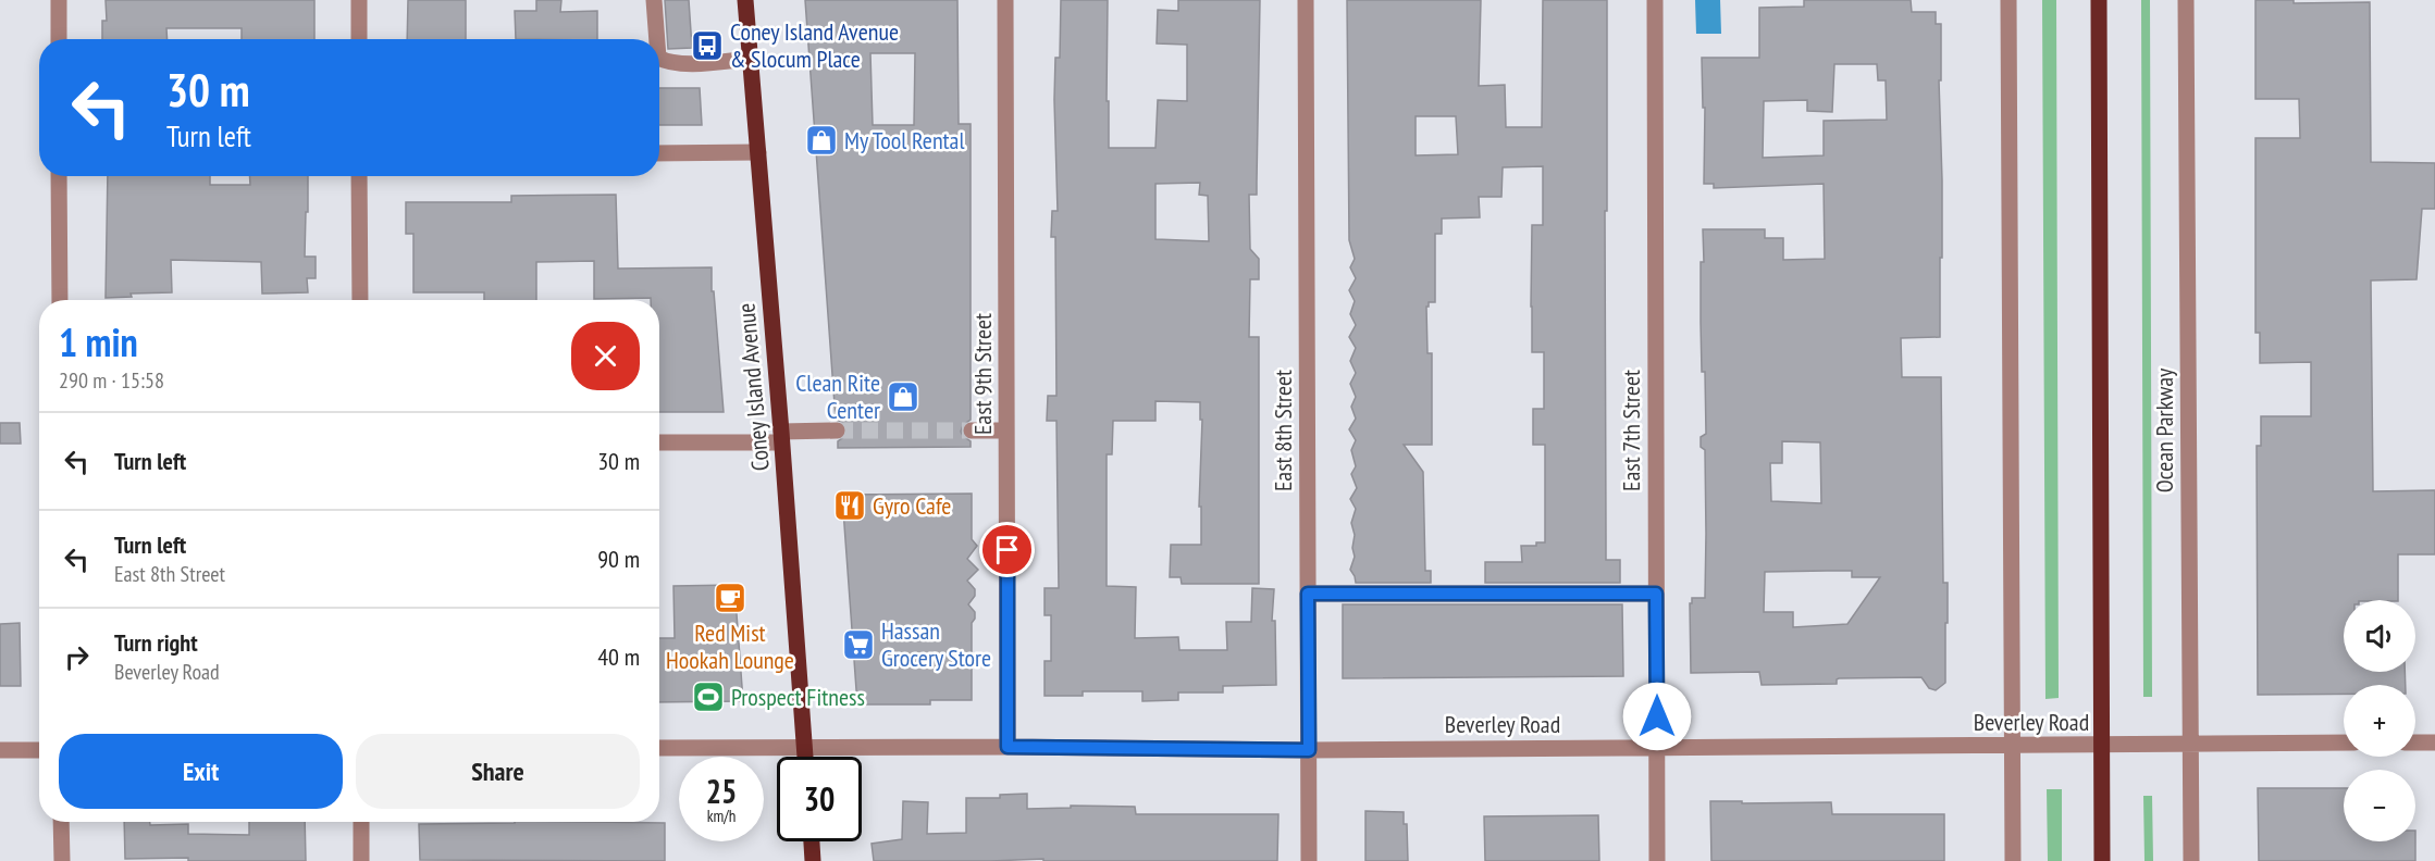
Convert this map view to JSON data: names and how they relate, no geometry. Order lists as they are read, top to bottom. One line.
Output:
{"streets":{"main road":["Coney Island Avenue"],"street":["East 9th Street","East 8th Street","East 7th Street","Ocean Parkway","Beverley Road"]},"crossings":[["East 9th Street","Beverley Road"],["Coney Island Avenue","Beverley Road"],["East 8th Street","Beverley Road"],["East 7th Street","Beverley Road"],["Ocean Parkway","Beverley Road"]],"places":{"bus stop":["Coney Island Avenue & Slocum Place"],"shop":["My Tool Rental","Clean Rite Center"],"restaurant":["Gyro Cafe"],"cafe":["Red Mist Hookah Lounge"],"supermarket":["Hassan Grocery Store"],"sports":["Prospect Fitness"]},"page":{"turn":["30 m","Turn left"],"heading":["1 min","290 m · 15:58"],"list":[{"name":"Turn left","value":"30 m"},{"name":"Turn left","note":"East 8th Street","value":"90 m"},{"name":"Turn right","note":"Beverley Road","value":"40 m"}],"map_buttons":["+","−"],"buttons":["Exit","Share"],"speed":"25 km/h","limit":"30"}}
